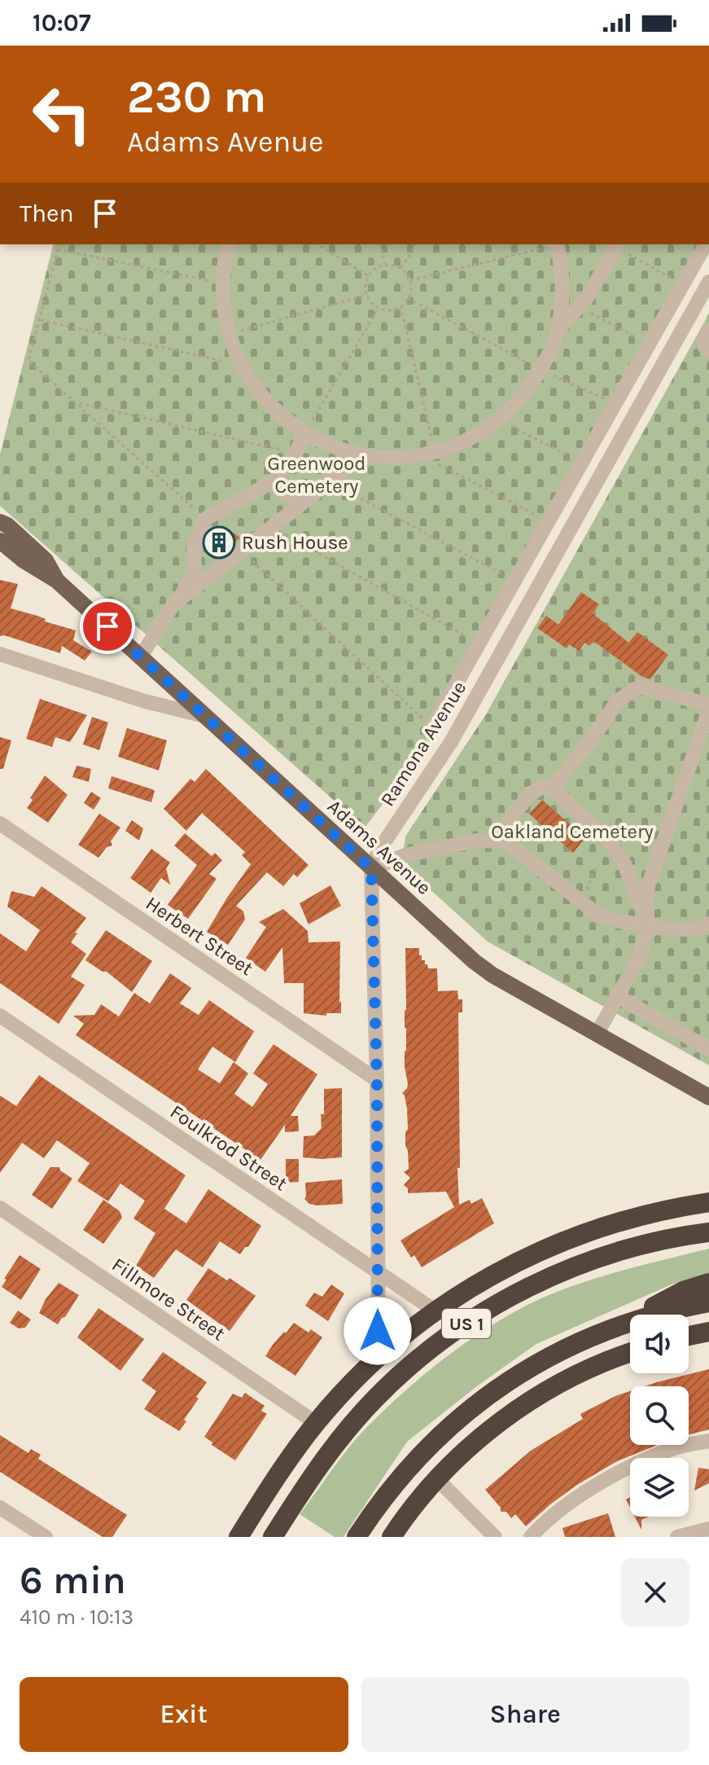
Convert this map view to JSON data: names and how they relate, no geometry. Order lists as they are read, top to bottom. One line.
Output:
{"streets":{"highway":["US 1"],"main road":["Adams Avenue"],"street":["Ramona Avenue","Herbert Street","Foulkrod Street","Fillmore Street"]},"crossings":[["Ramona Avenue","Adams Avenue"],["Ramona Avenue","Herbert Street"],["Ramona Avenue","Foulkrod Street"],["Ramona Avenue","US 1"],["Foulkrod Street","US 1"],["Fillmore Street","US 1"]],"parks":["Greenwood Cemetery","Oakland Cemetery"],"places":{"building":["Rush House"]},"page":{"status":"10:07","turn":["230 m","Adams Avenue"],"then":"Then","heading":["6 min","410 m · 10:13"],"buttons":["Exit","Share"]}}
